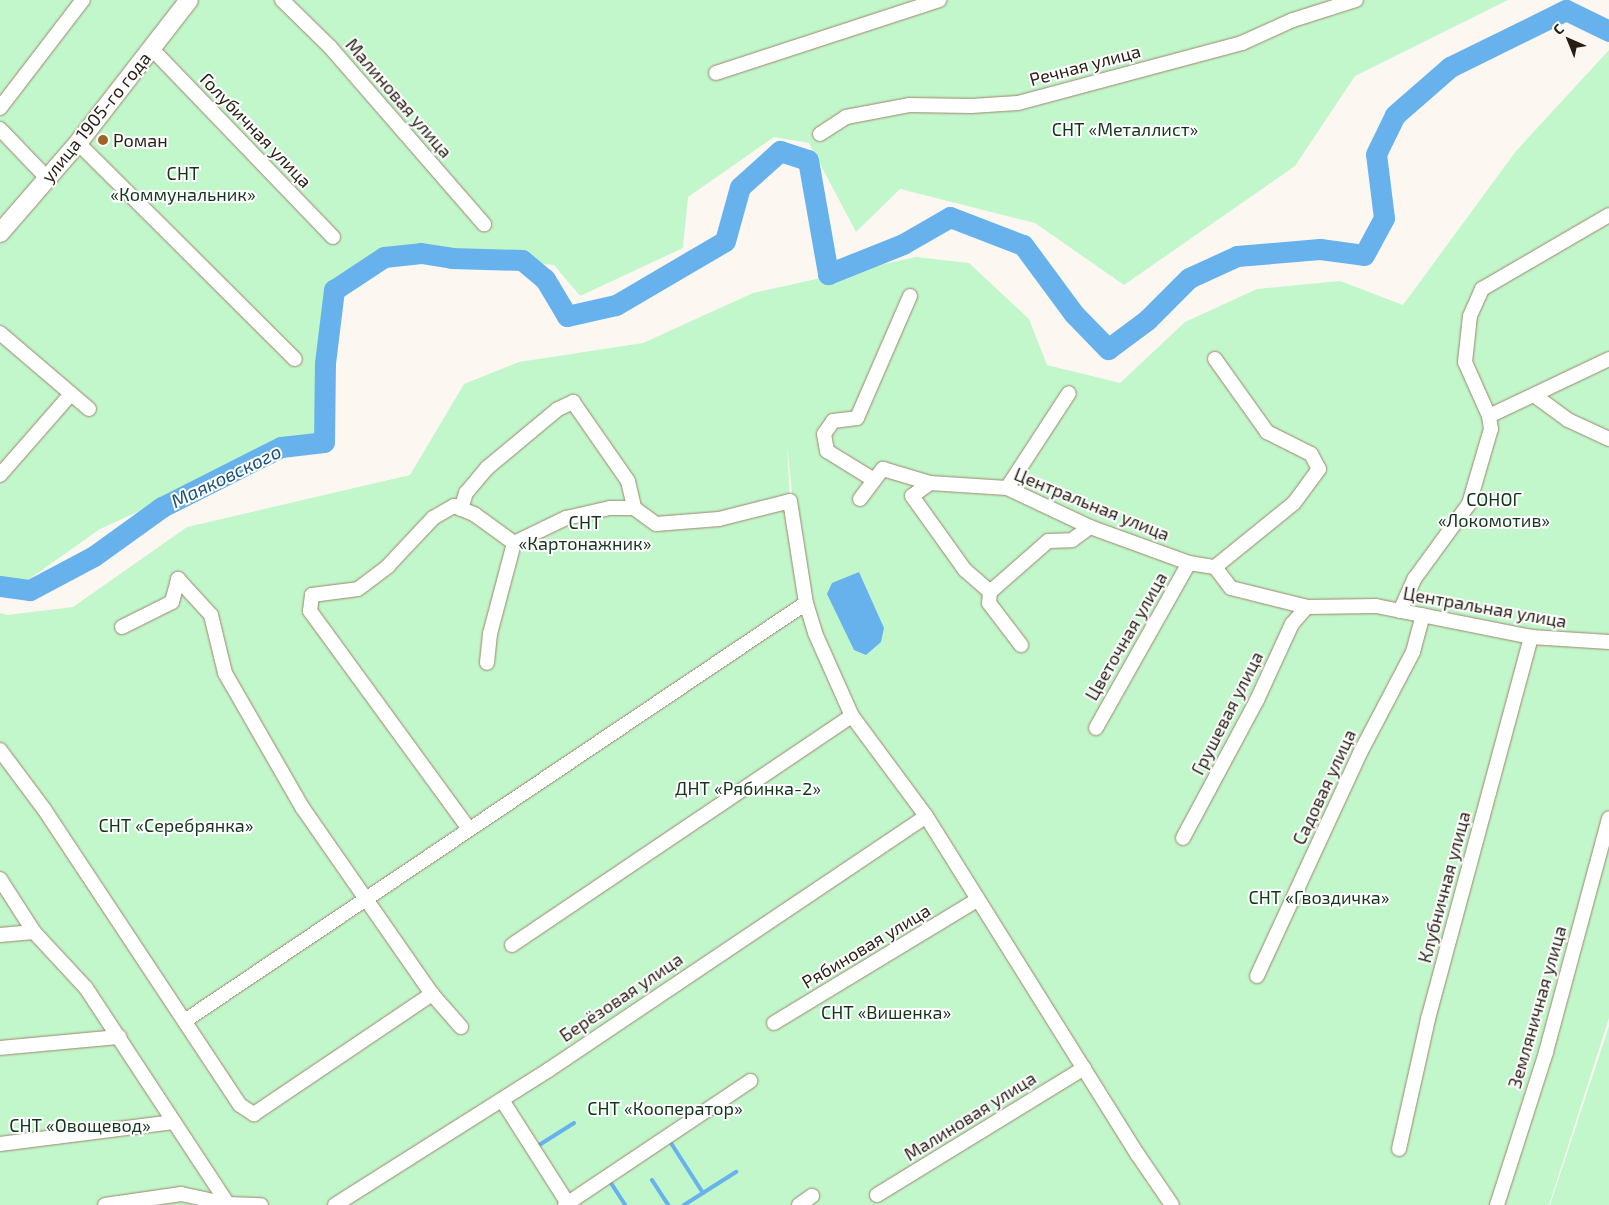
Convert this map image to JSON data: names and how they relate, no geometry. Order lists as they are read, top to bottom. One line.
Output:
{"streets":{"street":["Речная улица","Малиновая улица","улица 1905-го года","Голубичная улица","Центральная улица","Цветочная улица","Грушевая улица","Садовая улица","Клубничная улица","Рябиновая улица","Берёзовая улица","Земляничная улица"]},"crossings":[["улица 1905-го года","Голубичная улица"],["Центральная улица","Цветочная улица"],["Центральная улица","Грушевая улица"],["Центральная улица","Садовая улица"],["Центральная улица","Клубничная улица"]],"water":["Маяковского"],"parks":["СНТ «Металлист»","СНТ «Коммунальник»","СОНОГ «Локомотив»","СНТ «Картонажник»","ДНТ «Рябинка-2»","СНТ «Серебрянка»","СНТ «Гвоздичка»","СНТ «Вишенка»","СНТ «Кооператор»","СНТ «Овощевод»"],"places":["Роман"],"north":"top left"}
